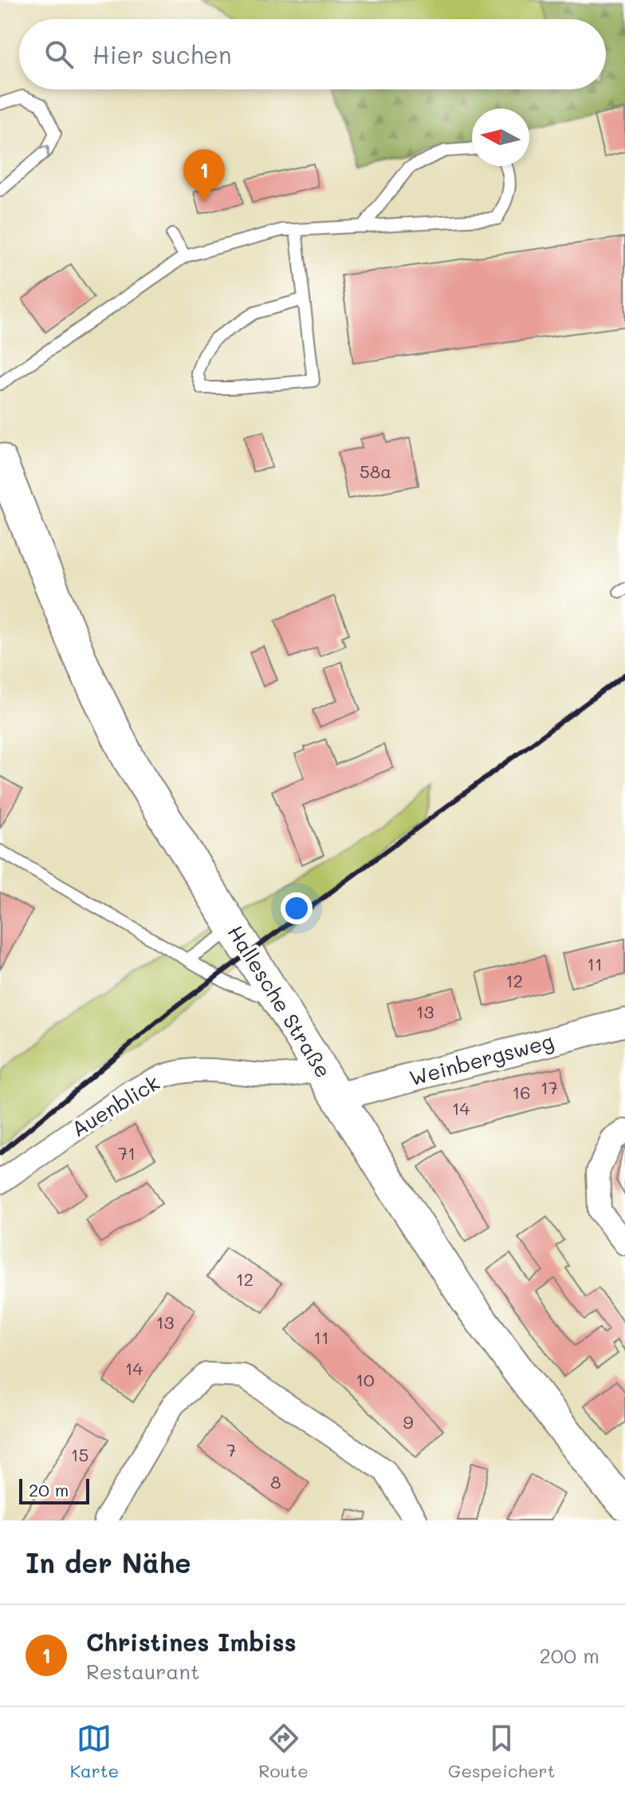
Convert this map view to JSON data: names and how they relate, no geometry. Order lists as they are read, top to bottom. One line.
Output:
{"streets":{"main road":["Hallesche Straße"],"street":["Weinbergsweg","Auenblick"]},"crossings":[["Hallesche Straße","Weinbergsweg"],["Hallesche Straße","Auenblick"]],"house_numbers":["58a","11","12","13","17","16","14","71","12","13","11","14","10","9","7","15","8"],"scale_bar":"20 m","north":"left","page":{"search":"Hier suchen","pins":"1","scale":"20 m","heading":"In der Nähe","list":[{"mark":"1","name":"Christines Imbiss","note":"Restaurant","value":"200 m"}],"nav":["Karte","Route","Gespeichert"]}}
